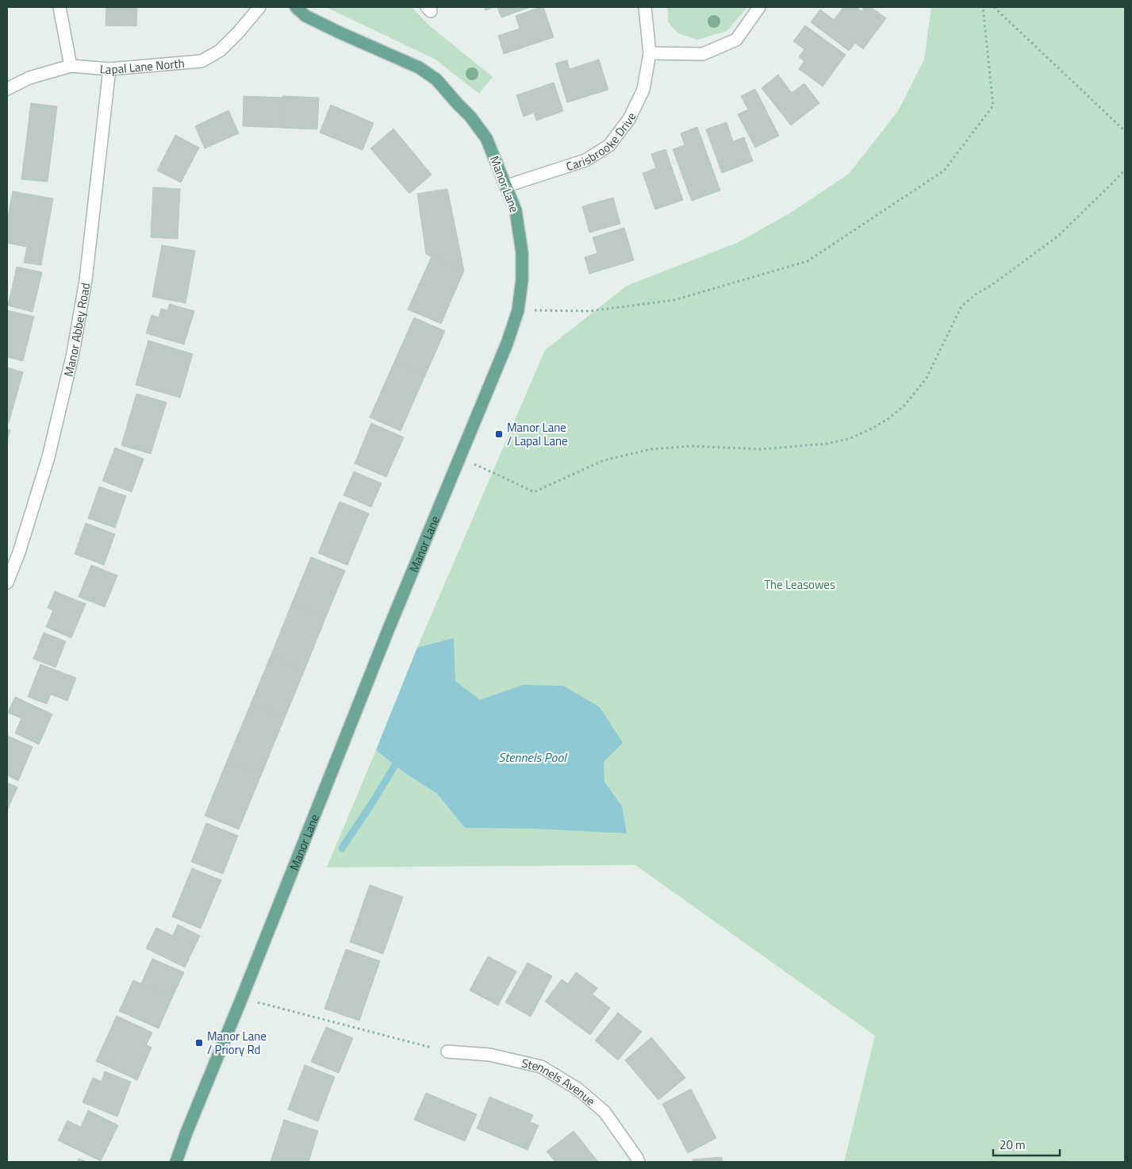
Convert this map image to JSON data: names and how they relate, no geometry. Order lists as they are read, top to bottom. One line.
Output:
{"streets":{"main road":["Manor Lane"],"street":["Lapal Lane North","Carisbrooke Drive","Manor Abbey Road","Stennels Avenue"]},"crossings":[["Lapal Lane North","Manor Abbey Road"],["Carisbrooke Drive","Manor Lane"]],"water":["Stennels Pool"],"parks":["The Leasowes"],"places":{"transit":["Manor Lane / Lapal Lane","Manor Lane / Priory Rd"]},"scale_bar":"20 m"}
